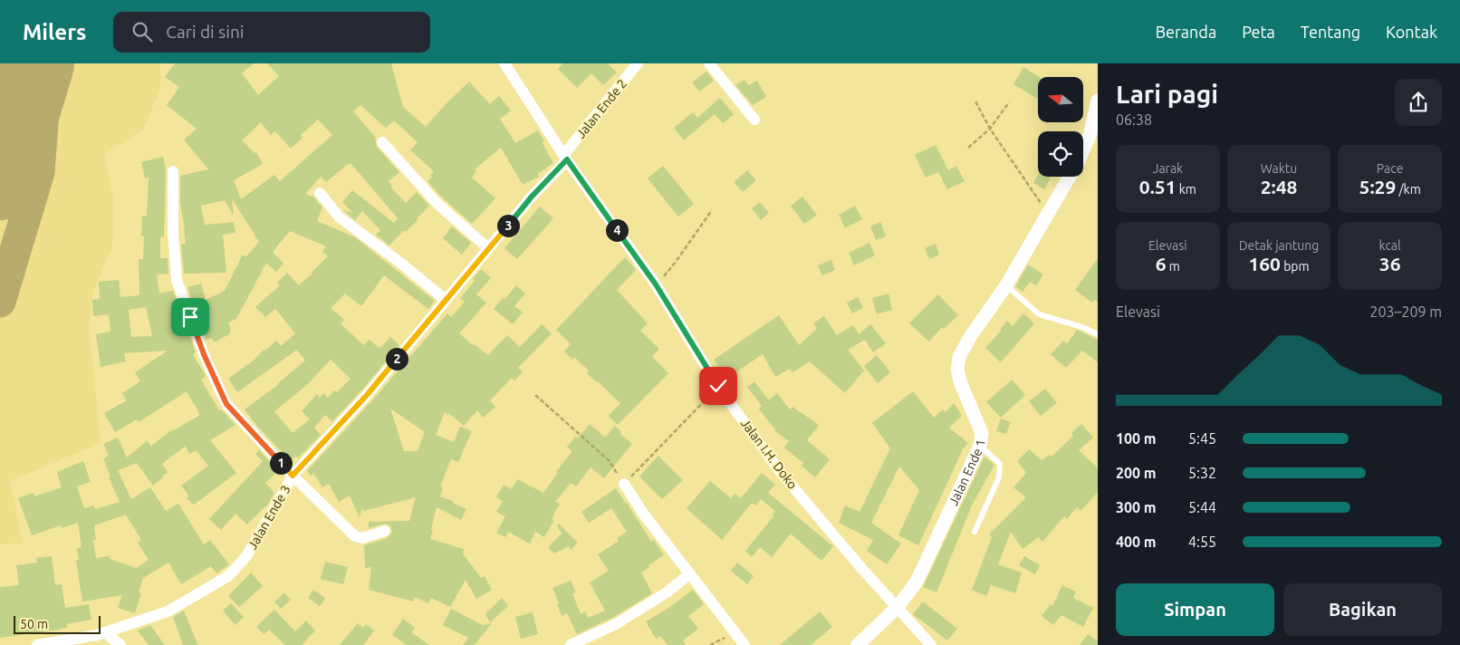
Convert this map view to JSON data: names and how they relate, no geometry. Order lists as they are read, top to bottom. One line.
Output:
{"streets":{"street":["Jalan Ende 2","Jalan I.H. Doko","Jalan Ende 1","Jalan Ende 3"]},"crossings":[["Jalan Ende 2","Jalan I.H. Doko"],["Jalan Ende 2","Jalan Ende 3"],["Jalan I.H. Doko","Jalan Ende 1"],["Jalan I.H. Doko","Jalan Ende 3"]],"scale_bar":"50 m","north":"left","page":{"header":"Milers","search":"Cari di sini","nav":["Beranda","Peta","Tentang","Kontak"],"heading":["Lari pagi","06:38"],"stats":[["Jarak","0.51 km"],["Waktu","2:48"],["Pace","5:29 /km"],["Elevasi","6 m"],["Detak jantung","160 bpm"],["kcal","36"]],"pins":["3","4","2","1"],"chart":["Elevasi","203–209 m"],"list":[{"name":"100 m","note":"5:45"},{"name":"200 m","note":"5:32"},{"name":"300 m","note":"5:44"},{"name":"400 m","note":"4:55"}],"buttons":["Simpan","Bagikan"],"scale":"50 m"}}
